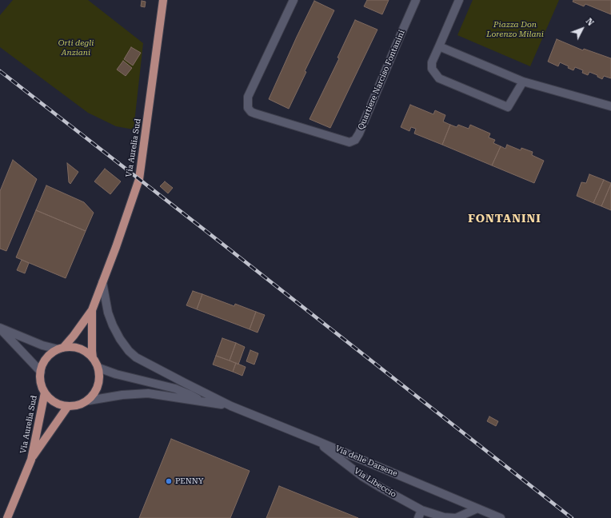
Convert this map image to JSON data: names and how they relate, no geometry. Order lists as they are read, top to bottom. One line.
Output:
{"streets":{"main road":["Via Aurelia Sud"],"street":["Quartiere Narciso Fontanini","Via delle Darsene","Via Libeccio"]},"crossings":[["Via Aurelia Sud","Via delle Darsene"],["Via delle Darsene","Via Libeccio"]],"districts":["FONTANINI"],"parks":["Piazza Don Lorenzo Milani","Orti degli Anziani"],"places":["PENNY"],"north":"top right"}
